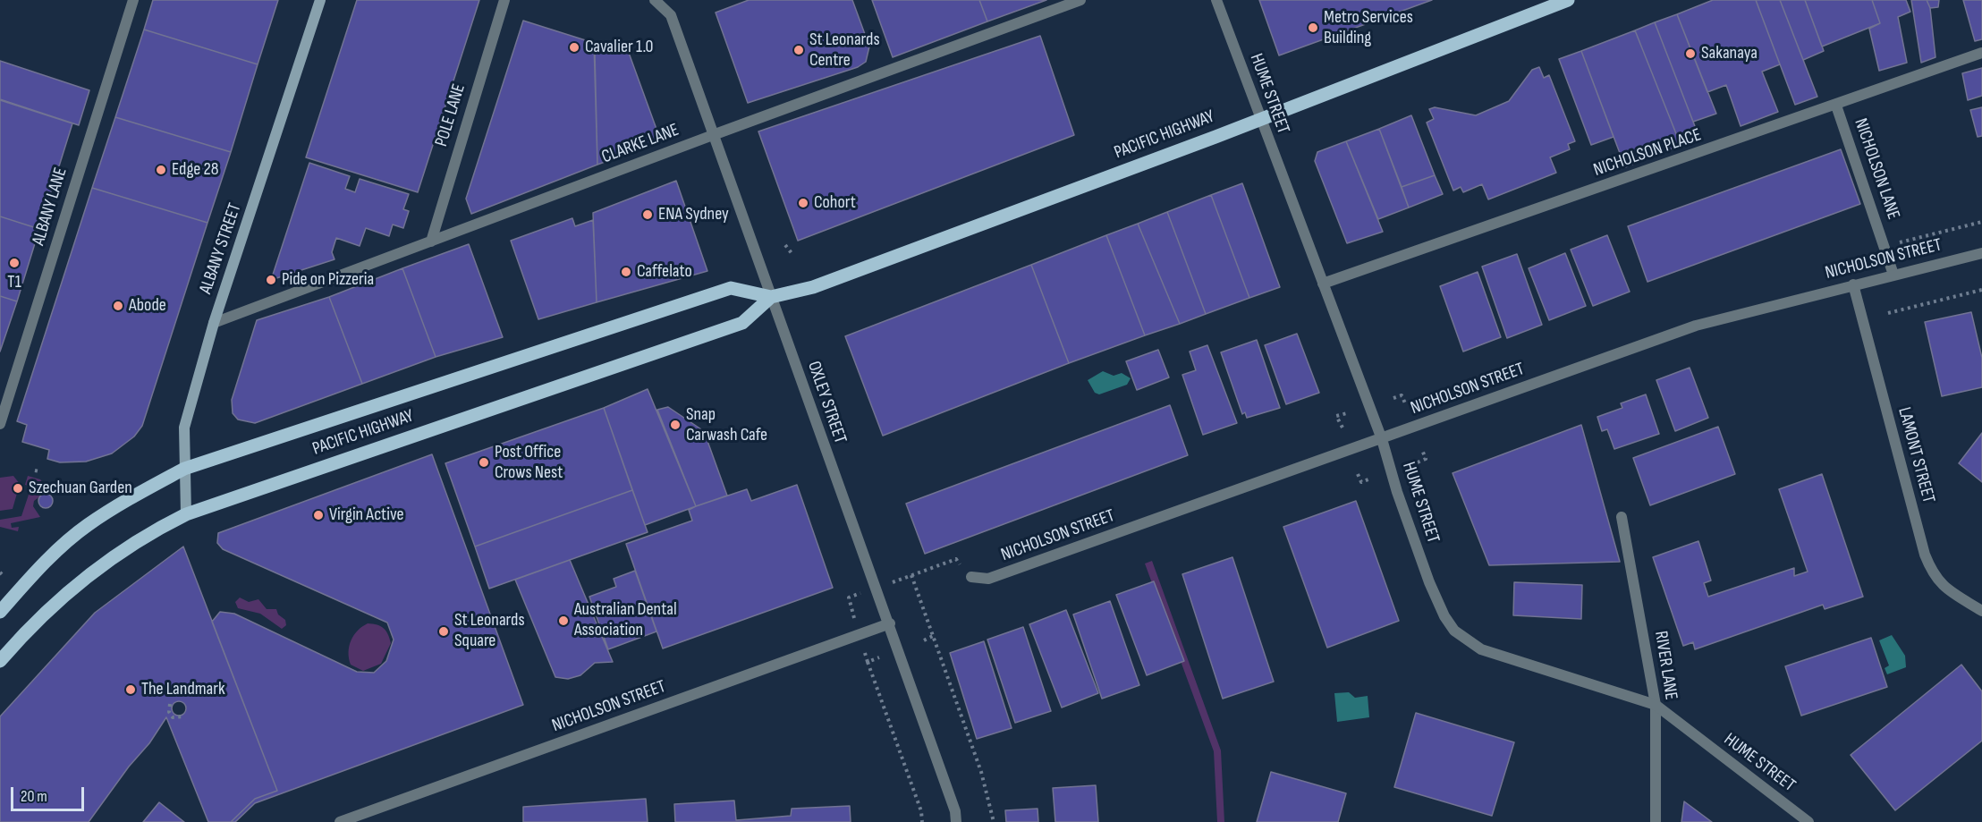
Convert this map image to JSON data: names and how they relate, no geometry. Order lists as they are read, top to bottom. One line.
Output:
{"streets":{"main road":["PACIFIC HIGHWAY"],"street":["HUME STREET","POLE LANE","CLARKE LANE","NICHOLSON PLACE","NICHOLSON LANE","ALBANY LANE","ALBANY STREET","NICHOLSON STREET","OXLEY STREET","LAMONT STREET","RIVER LANE"]},"crossings":[["HUME STREET","PACIFIC HIGHWAY"],["HUME STREET","NICHOLSON PLACE"],["HUME STREET","NICHOLSON STREET"],["HUME STREET","RIVER LANE"],["POLE LANE","CLARKE LANE"],["PACIFIC HIGHWAY","ALBANY STREET"],["PACIFIC HIGHWAY","OXLEY STREET"],["CLARKE LANE","ALBANY STREET"],["CLARKE LANE","OXLEY STREET"],["NICHOLSON PLACE","NICHOLSON LANE"],["NICHOLSON LANE","NICHOLSON STREET"],["NICHOLSON STREET","OXLEY STREET"],["NICHOLSON STREET","LAMONT STREET"]],"places":["Metro Services Building","Cavalier 1.0","St Leonards Centre","Sakanaya","Edge 28","Cohort","ENA Sydney","T1","Caffelato","Pide on Pizzeria","Abode","Snap Carwash Cafe","Post Office Crows Nest","Szechuan Garden","Virgin Active","Australian Dental Association","St Leonards Square","The Landmark"],"scale_bar":"20 m"}
